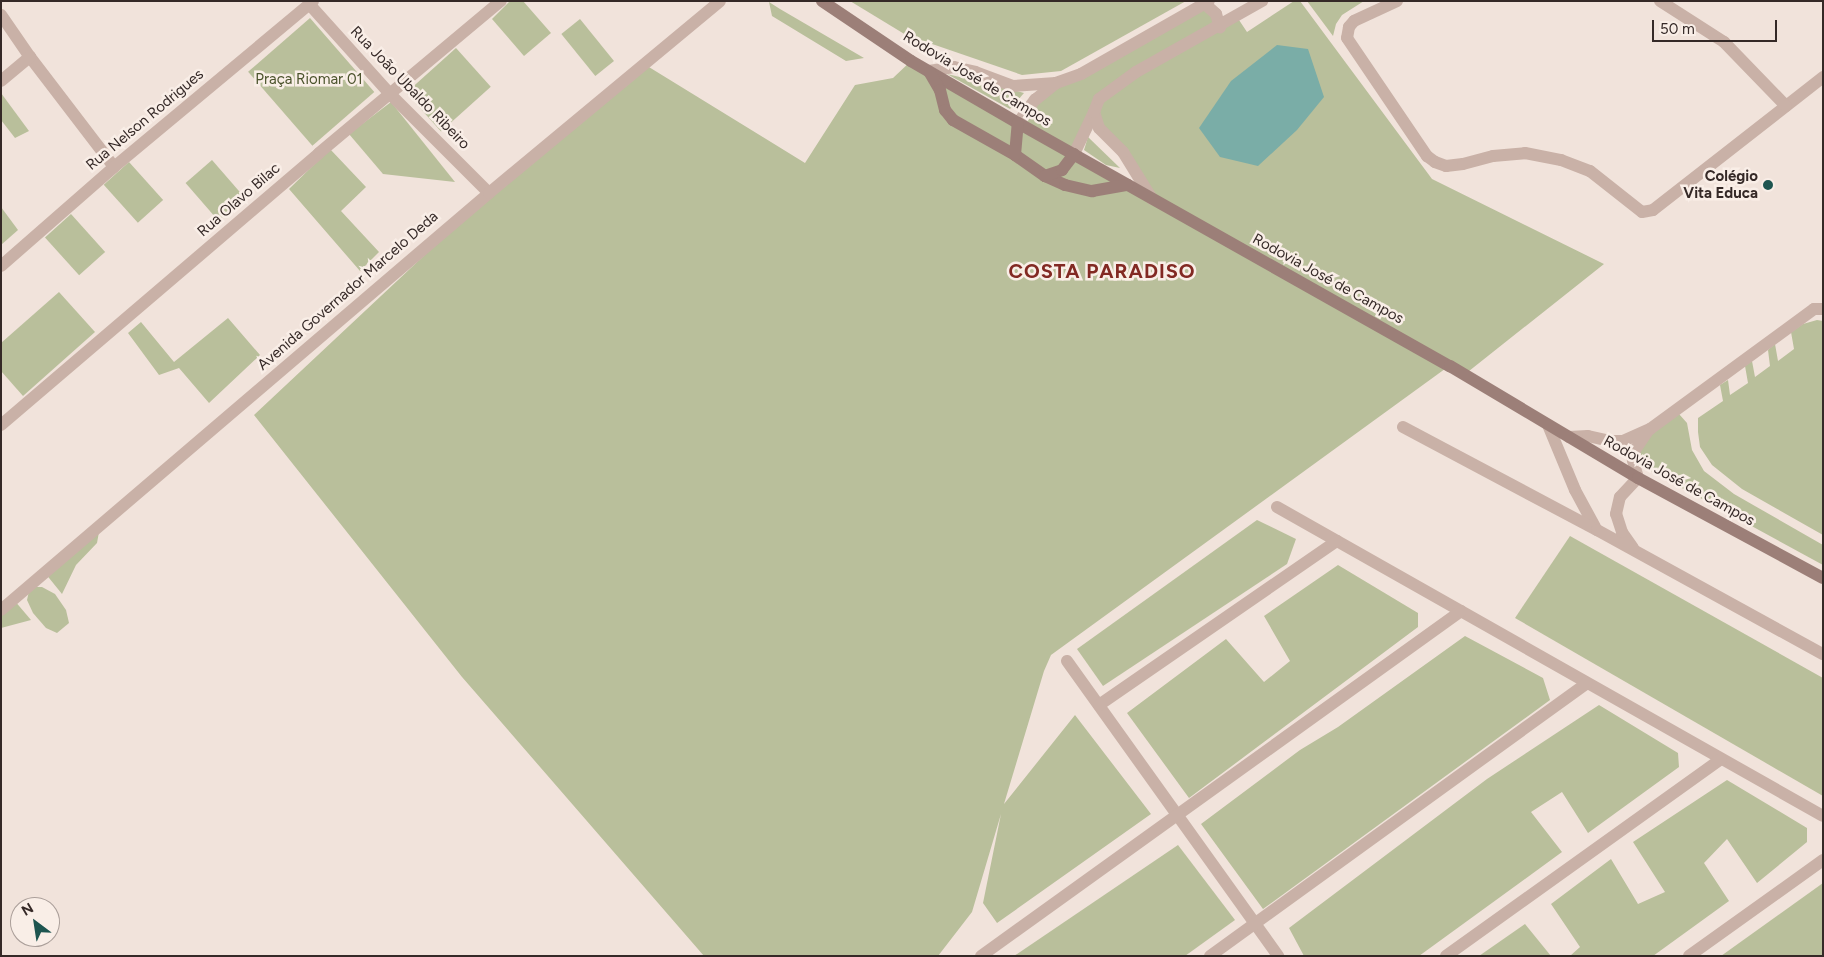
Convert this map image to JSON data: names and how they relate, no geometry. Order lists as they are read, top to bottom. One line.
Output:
{"streets":{"main road":["Rodovia José de Campos"],"street":["Rua João Ubaldo Ribeiro","Rua Nelson Rodrigues","Rua Olavo Bilac","Avenida Governador Marcelo Deda"]},"crossings":[["Rua João Ubaldo Ribeiro","Rua Nelson Rodrigues"],["Rua João Ubaldo Ribeiro","Rua Olavo Bilac"],["Rua João Ubaldo Ribeiro","Avenida Governador Marcelo Deda"]],"districts":["COSTA PARADISO"],"parks":["Praça Riomar 01"],"places":["Colégio Vita Educa"],"scale_bar":"50 m","north":"top left"}
